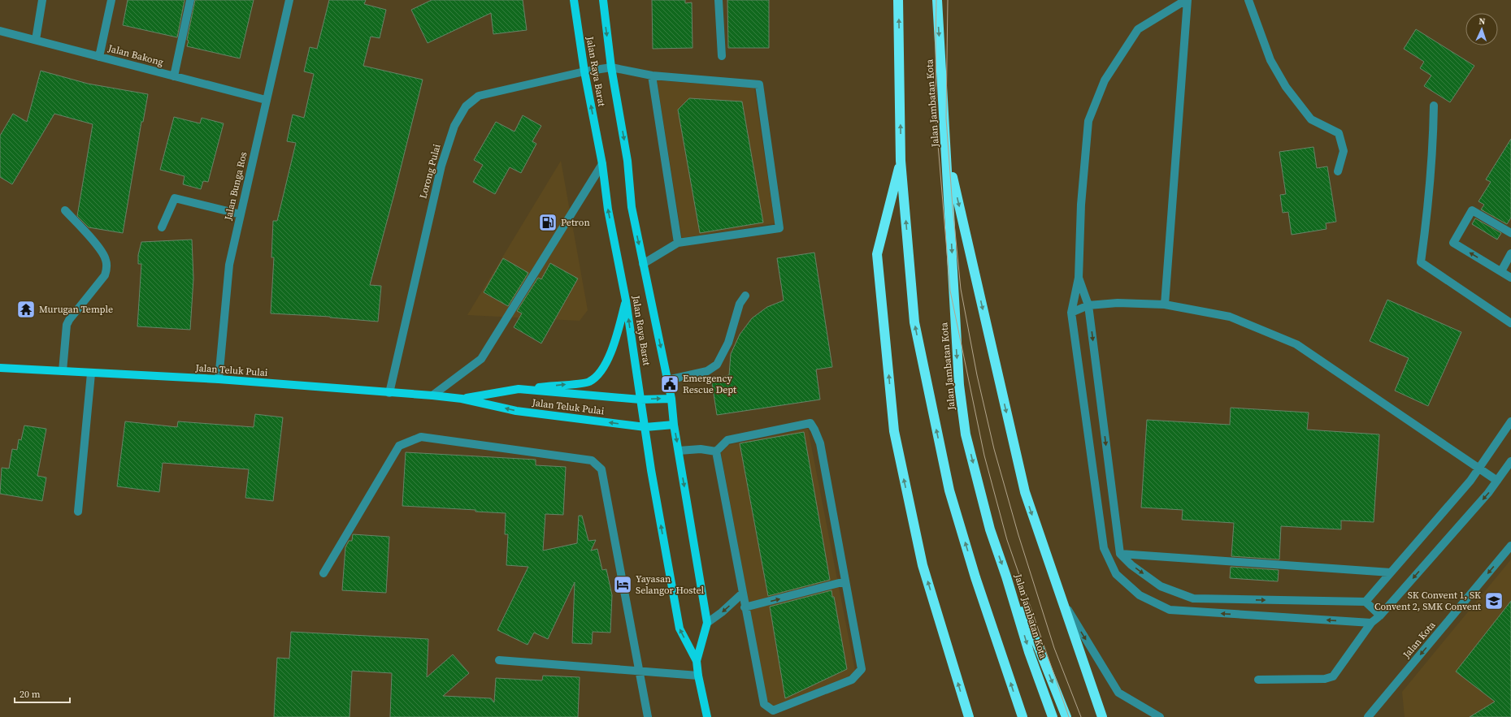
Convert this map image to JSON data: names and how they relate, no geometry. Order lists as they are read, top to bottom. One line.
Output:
{"streets":{"highway":["Jalan Jambatan Kota"],"main road":["Jalan Raya Barat","Jalan Teluk Pulai"],"street":["Jalan Bakong","Lorong Pulai","Jalan Bunga Ros","Jalan Kota"]},"crossings":[["Jalan Bakong","Jalan Bunga Ros"],["Jalan Raya Barat","Lorong Pulai"],["Jalan Raya Barat","Jalan Teluk Pulai"],["Lorong Pulai","Jalan Teluk Pulai"],["Jalan Bunga Ros","Jalan Teluk Pulai"]],"places":{"fuel station":["Petron"],"temple":["Murugan Temple"],"public building":["Emergency Rescue Dept"],"hotel":["Yayasan Selangor Hostel"],"school or university":["SK Convent 1, SK Convent 2, SMK Convent"]},"scale_bar":"20 m","north":"top"}
